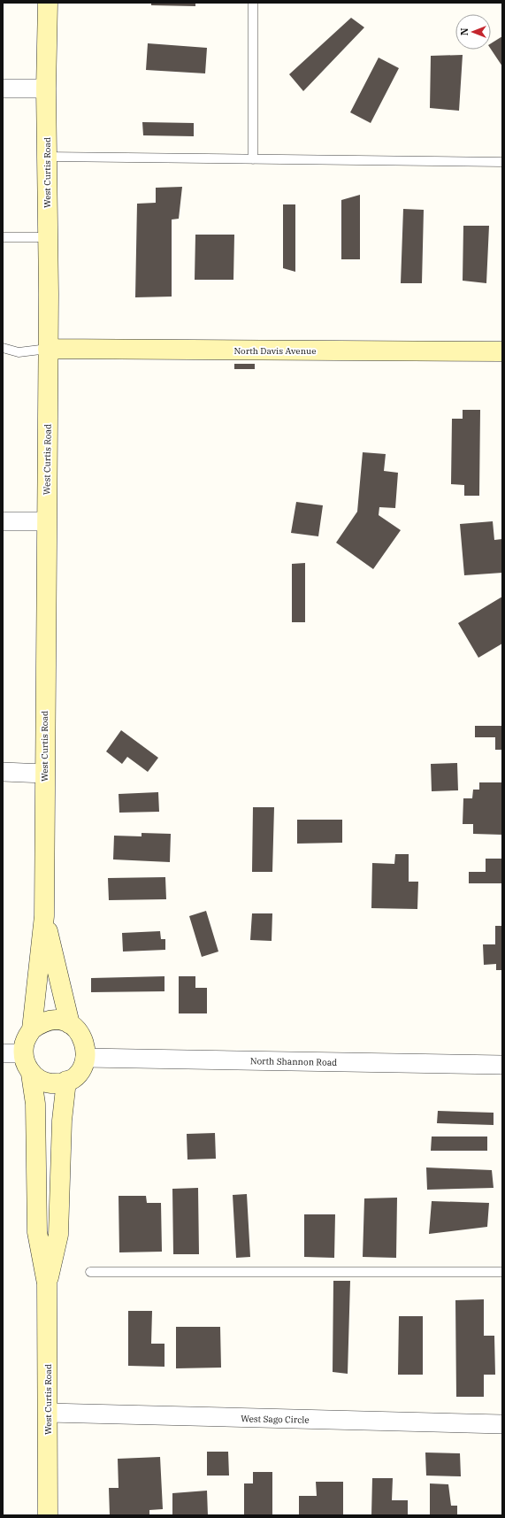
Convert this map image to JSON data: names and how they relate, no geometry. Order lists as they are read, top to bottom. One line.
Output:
{"streets":{"street":["West Curtis Road","North Davis Avenue","North Shannon Road","West Sago Circle"]},"crossings":[["West Curtis Road","North Davis Avenue"],["West Curtis Road","North Shannon Road"],["West Curtis Road","West Sago Circle"]],"north":"left"}
